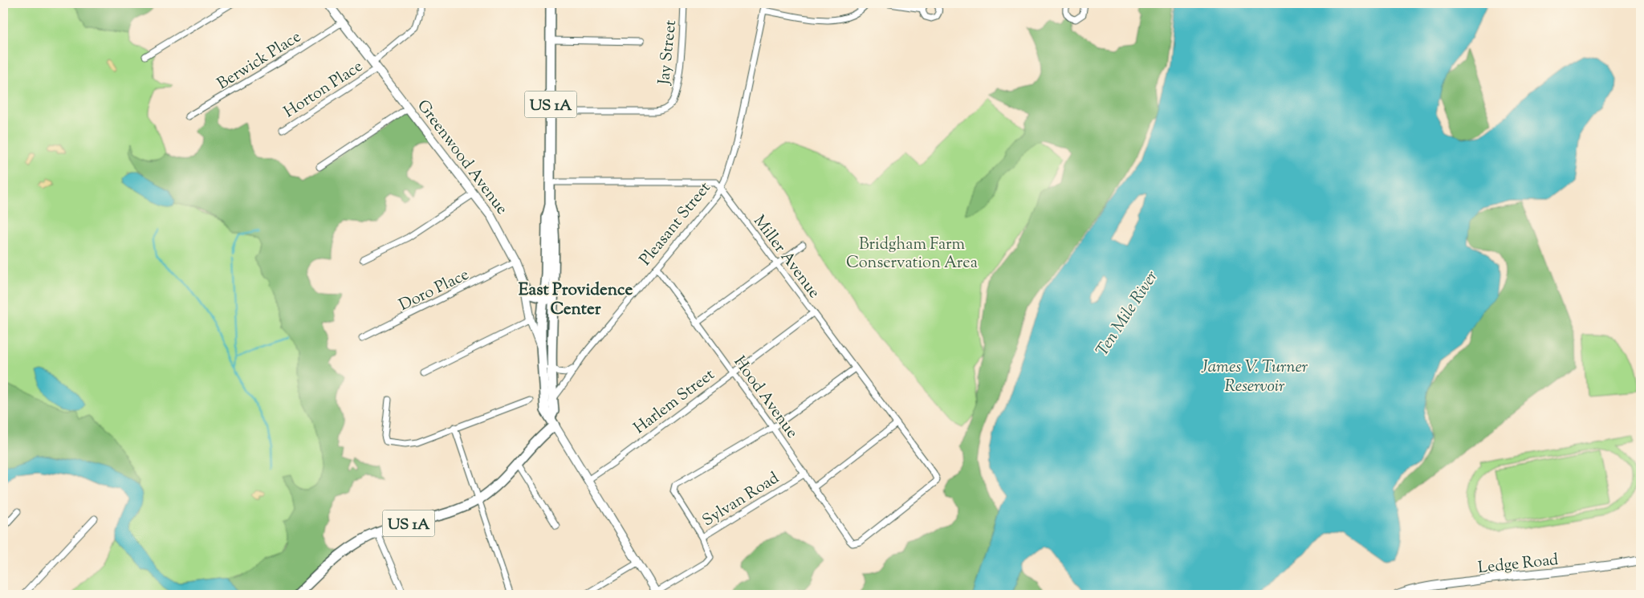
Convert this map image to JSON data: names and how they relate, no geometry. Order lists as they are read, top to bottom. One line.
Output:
{"streets":{"main road":["US 1A"],"street":["Jay Street","Berwick Place","Horton Place","Greenwood Avenue","Pleasant Street","Miller Avenue","Doro Place","Hood Avenue","Harlem Street","Sylvan Road","Ledge Road"]},"crossings":[["Jay Street","US 1A"],["Berwick Place","Greenwood Avenue"],["Horton Place","Greenwood Avenue"],["US 1A","Greenwood Avenue"],["US 1A","Pleasant Street"],["Greenwood Avenue","Doro Place"],["Pleasant Street","Miller Avenue"],["Pleasant Street","Hood Avenue"],["Miller Avenue","Hood Avenue"],["Miller Avenue","Harlem Street"],["Hood Avenue","Harlem Street"],["Hood Avenue","Sylvan Road"]],"districts":["East Providence Center"],"water":["Ten Mile River","James V. Turner Reservoir"],"parks":["Bridgham Farm Conservation Area"]}
